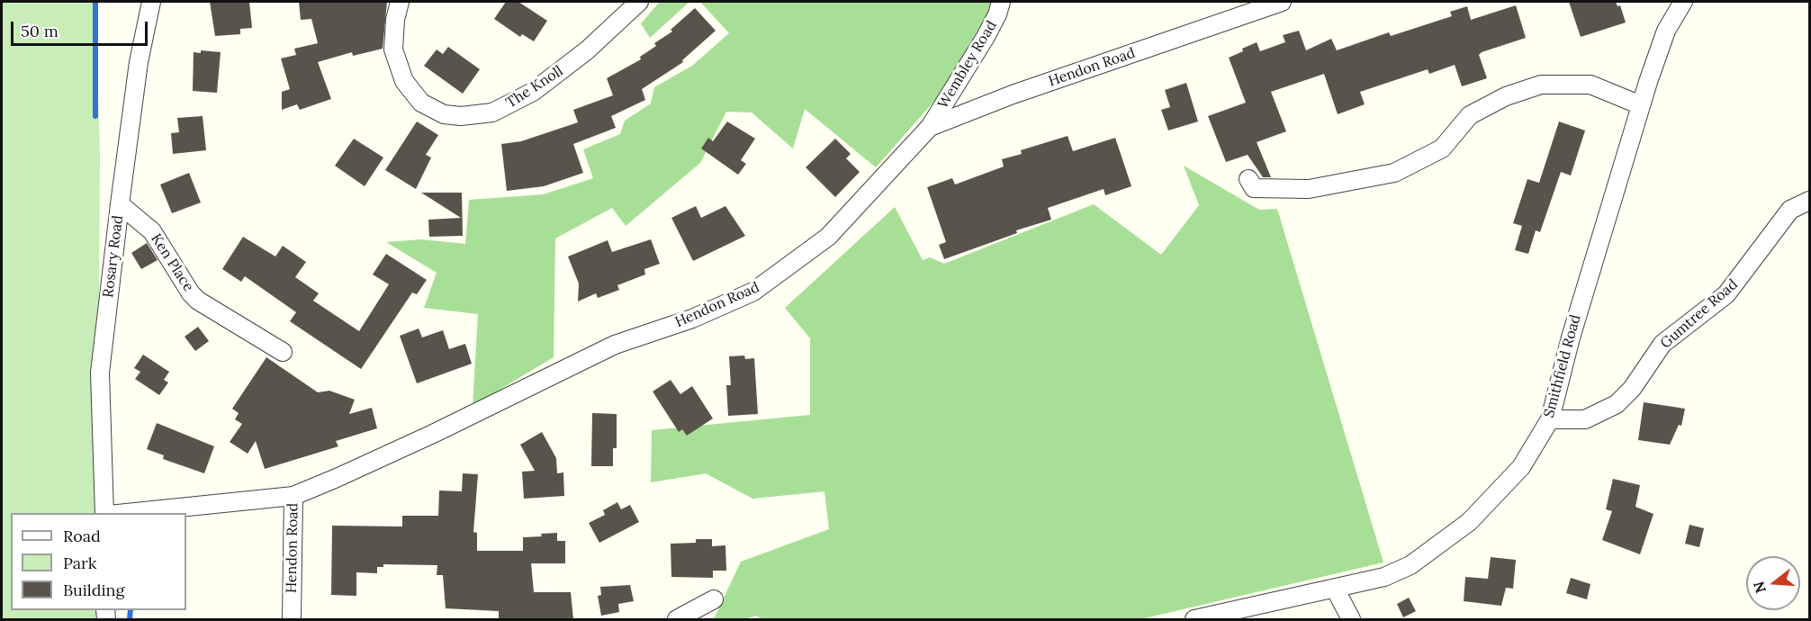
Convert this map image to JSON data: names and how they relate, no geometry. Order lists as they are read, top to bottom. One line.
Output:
{"streets":{"street":["Wembley Road","Hendon Road","The Knoll","Rosary Road","Ken Place","Gumtree Road","Smithfield Road"]},"crossings":[["Wembley Road","Hendon Road"],["Rosary Road","Ken Place"],["Gumtree Road","Smithfield Road"]],"legend":["Road","Park","Building"],"scale_bar":"50 m","north":"left"}
